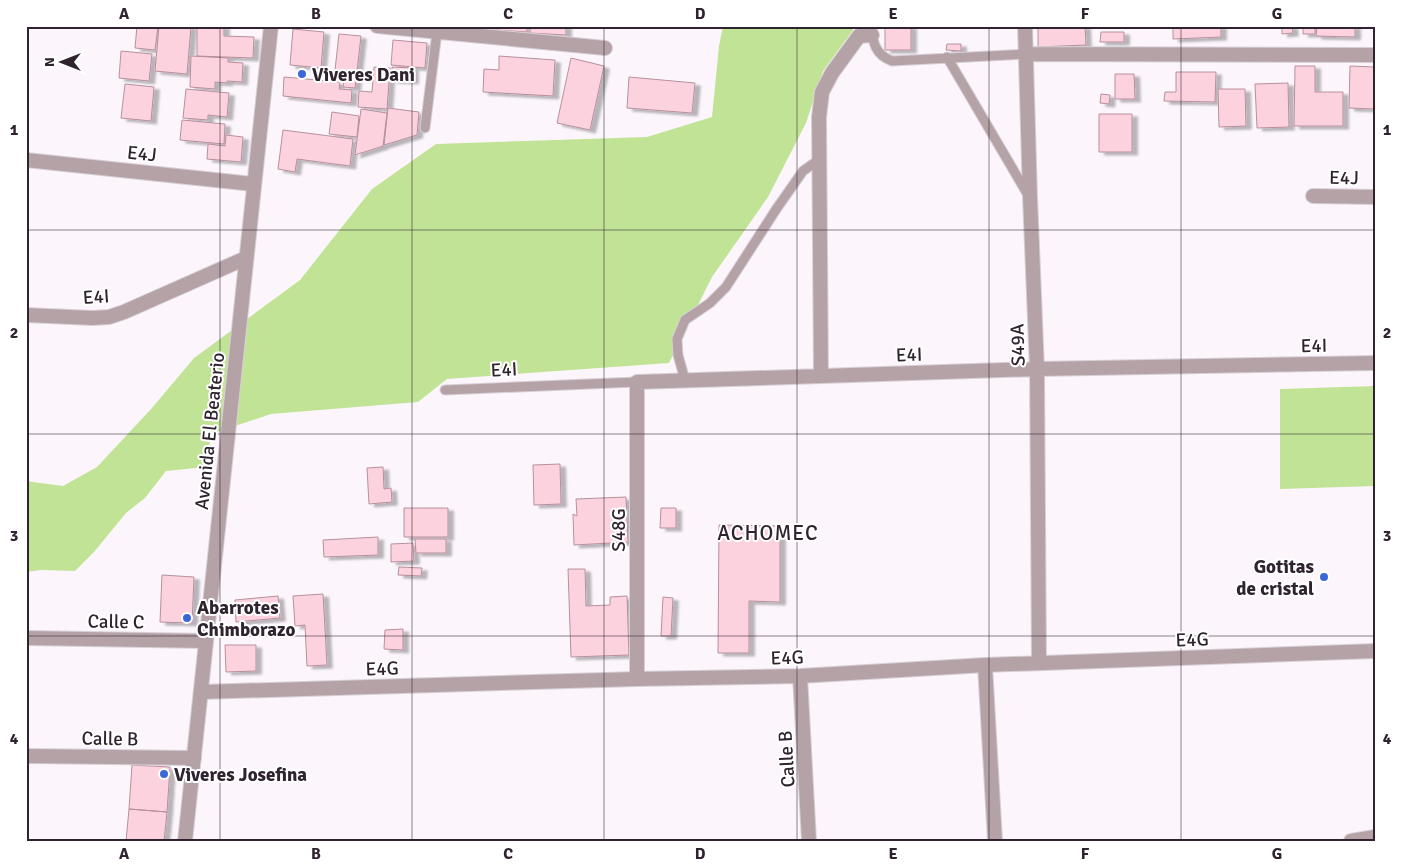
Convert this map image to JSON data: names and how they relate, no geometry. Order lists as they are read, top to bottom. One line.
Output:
{"streets":{"street":["E4J","E4I","S49A","Avenida El Beaterio","S48G","Calle C","E4G","Calle B"]},"crossings":[["E4J","Avenida El Beaterio"],["E4I","S49A"],["E4I","Avenida El Beaterio"],["E4I","S48G"],["S49A","E4G"],["Avenida El Beaterio","Calle C"],["Avenida El Beaterio","E4G"],["Avenida El Beaterio","Calle B"],["S48G","E4G"],["E4G","Calle B"]],"districts":["ACHOMEC"],"places":["Viveres Dani","Gotitas de cristal","Abarrotes Chimborazo","Viveres Josefina"],"north":"left","grid":{"columns":["A","B","C","D","E","F","G"],"rows":["1","2","3","4"]}}
